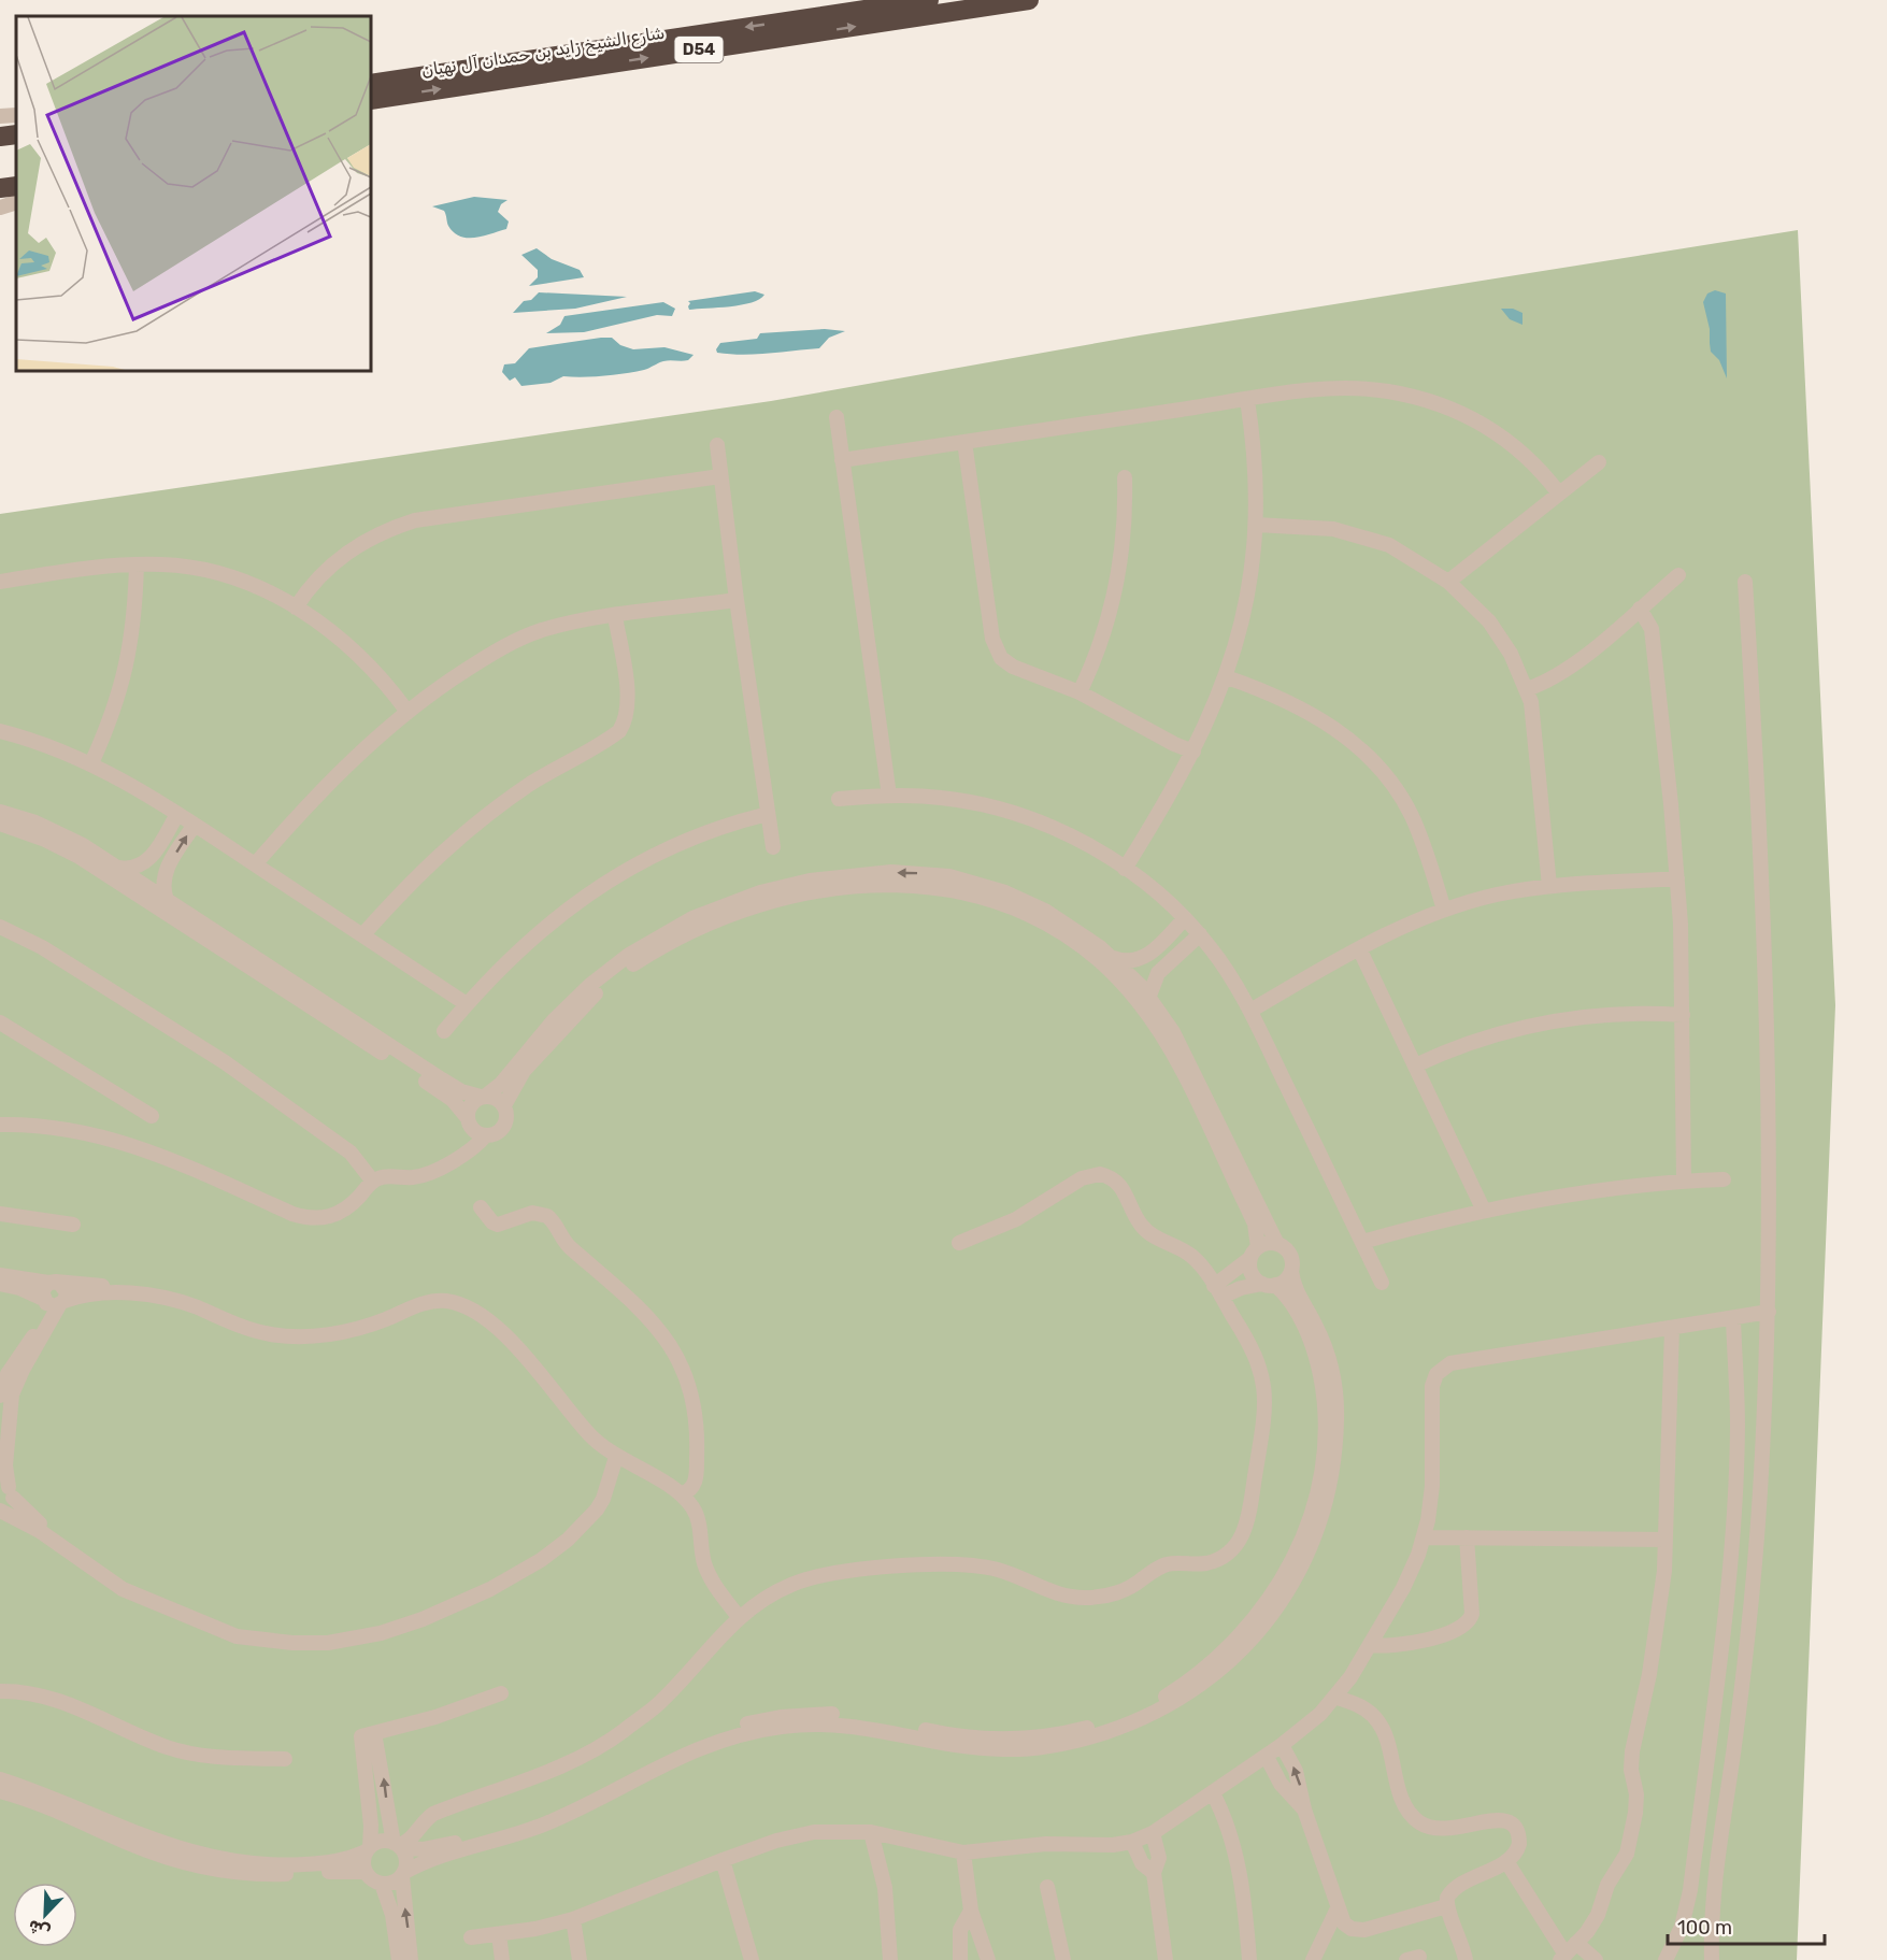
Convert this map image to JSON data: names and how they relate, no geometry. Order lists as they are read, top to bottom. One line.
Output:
{"streets":{"highway":["D54","شارع الشيخ زايد بن حمدان آل نهيان"]},"scale_bar":"100 m","north":"bottom left"}
